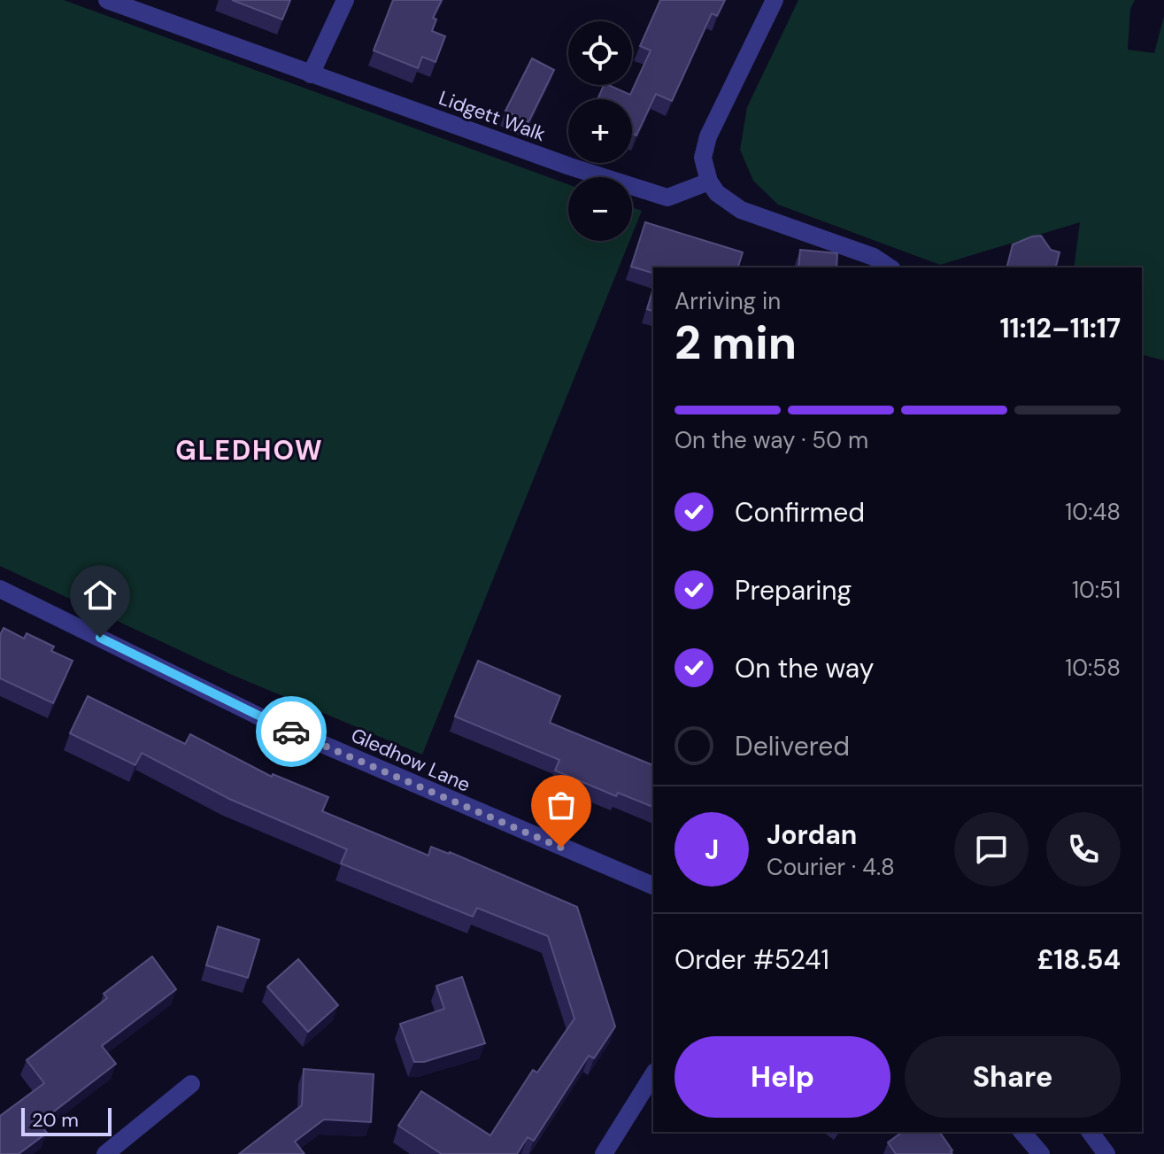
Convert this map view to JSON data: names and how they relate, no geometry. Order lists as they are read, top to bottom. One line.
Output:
{"streets":{"street":["Lidgett Walk","Gledhow Lane"]},"districts":["GLEDHOW"],"scale_bar":"20 m","page":{"map_buttons":["+","−"],"heading":["2 min","Arriving in","11:12–11:17"],"panel":["Jordan","Courier · 4.8","Order #5241","£18.54"],"bar":"On the way · 50 m","list":[["Confirmed","10:48"],["Preparing","10:51"],["On the way","10:58"],"Delivered"],"round":"J","buttons":["Help","Share"],"scale":"20 m"}}
